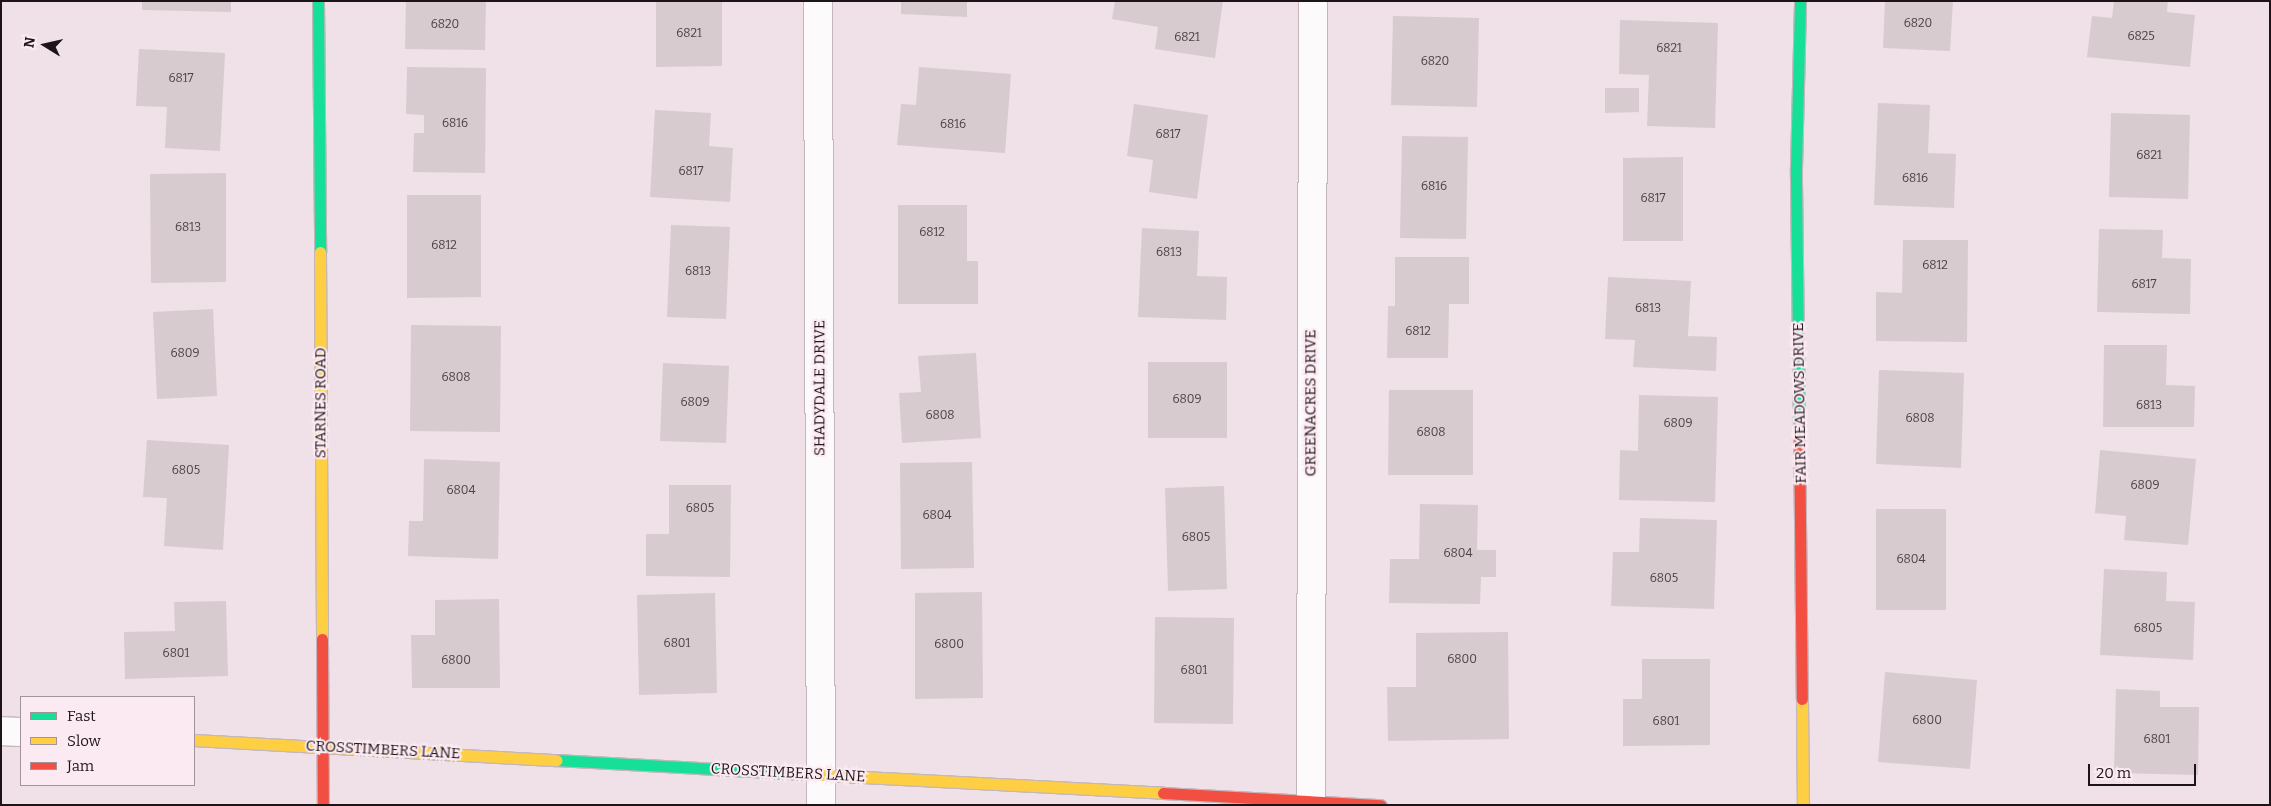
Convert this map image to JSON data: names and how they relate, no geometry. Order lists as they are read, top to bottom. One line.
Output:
{"streets":{"street":["SHADYDALE DRIVE","STARNES ROAD","GREENACRES DRIVE","FAIR MEADOWS DRIVE","CROSSTIMBERS LANE"]},"crossings":[["SHADYDALE DRIVE","CROSSTIMBERS LANE"],["STARNES ROAD","CROSSTIMBERS LANE"],["GREENACRES DRIVE","CROSSTIMBERS LANE"]],"house_numbers":["6820","6820","6821","6825","6821","6821","6820","6817","6816","6816","6817","6821","6817","6816","6816","6817","6813","6812","6812","6813","6812","6813","6817","6813","6812","6809","6808","6809","6809","6813","6808","6808","6809","6808","6805","6809","6804","6805","6804","6805","6804","6804","6805","6805","6801","6800","6801","6800","6800","6801","6800","6801","6801"],"legend":["Fast","Slow","Jam"],"scale_bar":"20 m","north":"left"}
